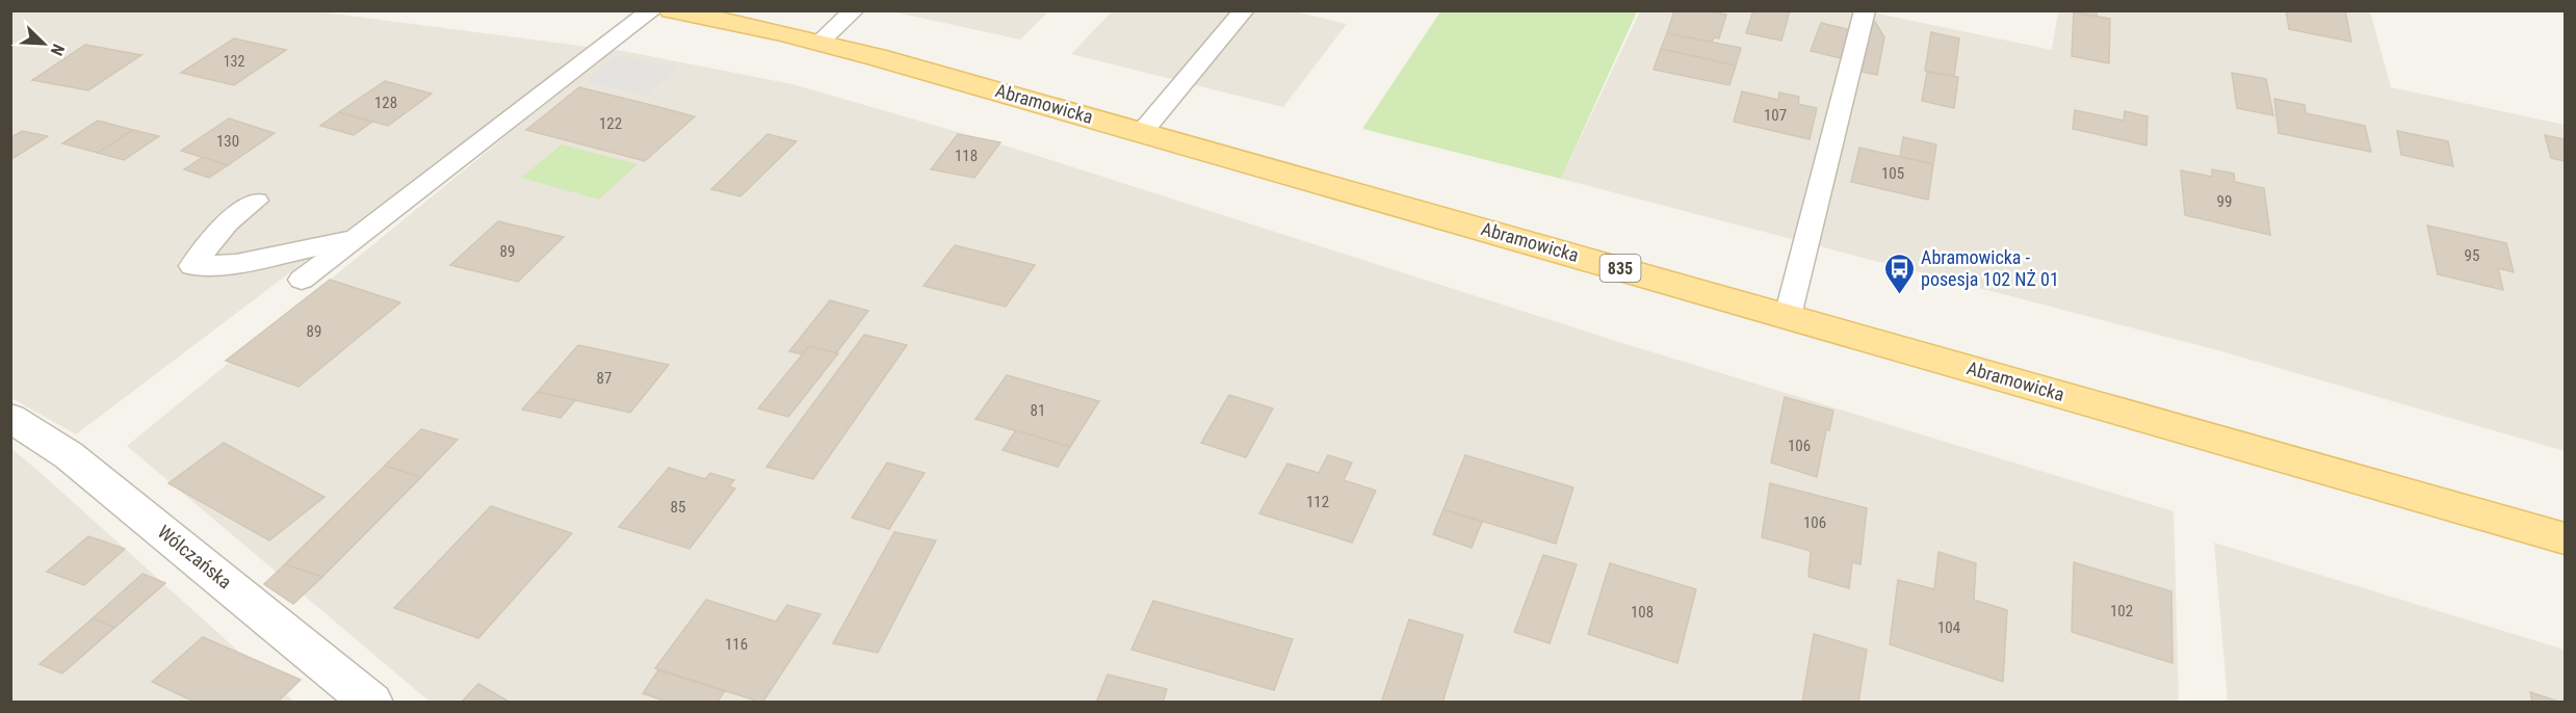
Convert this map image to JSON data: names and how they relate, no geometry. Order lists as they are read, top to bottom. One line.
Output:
{"streets":{"main road":["Abramowicka","835"],"street":["Wólczańska"]},"places":{"bus stop":["Abramowicka - posesja 102 NŻ 01"]},"house_numbers":["132","128","107","122","130","118","105","99","89","95","89","87","81","106","112","85","106","102","108","104","116"],"north":"bottom right"}
